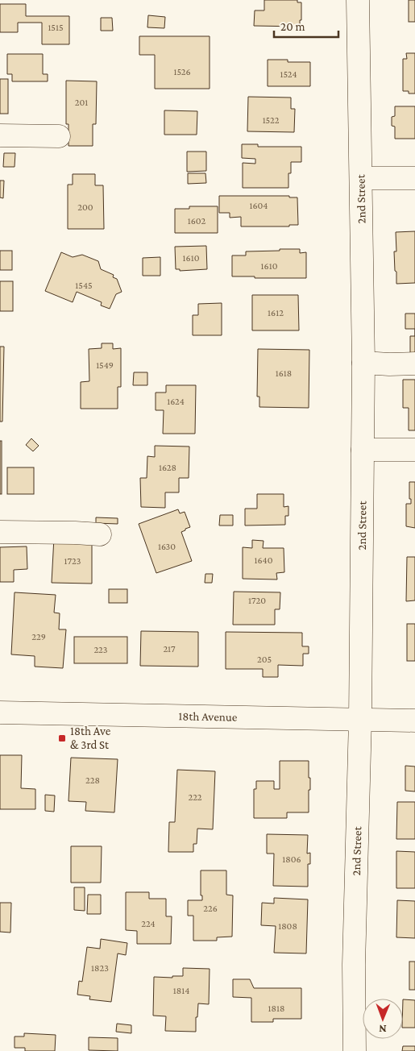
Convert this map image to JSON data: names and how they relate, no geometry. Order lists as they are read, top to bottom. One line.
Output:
{"streets":{"street":["2nd Street","18th Avenue"]},"crossings":[["2nd Street","18th Avenue"]],"places":{"transit":["18th Ave & 3rd St"]},"house_numbers":["1515","1526","1524","201","1522","1604","200","1602","1610","1610","1545","1612","1549","1618","1624","1628","1630","1640","1723","1720","229","217","223","205","228","222","1806","226","224","1808","1823","1814","1818"],"scale_bar":"20 m","north":"bottom"}
